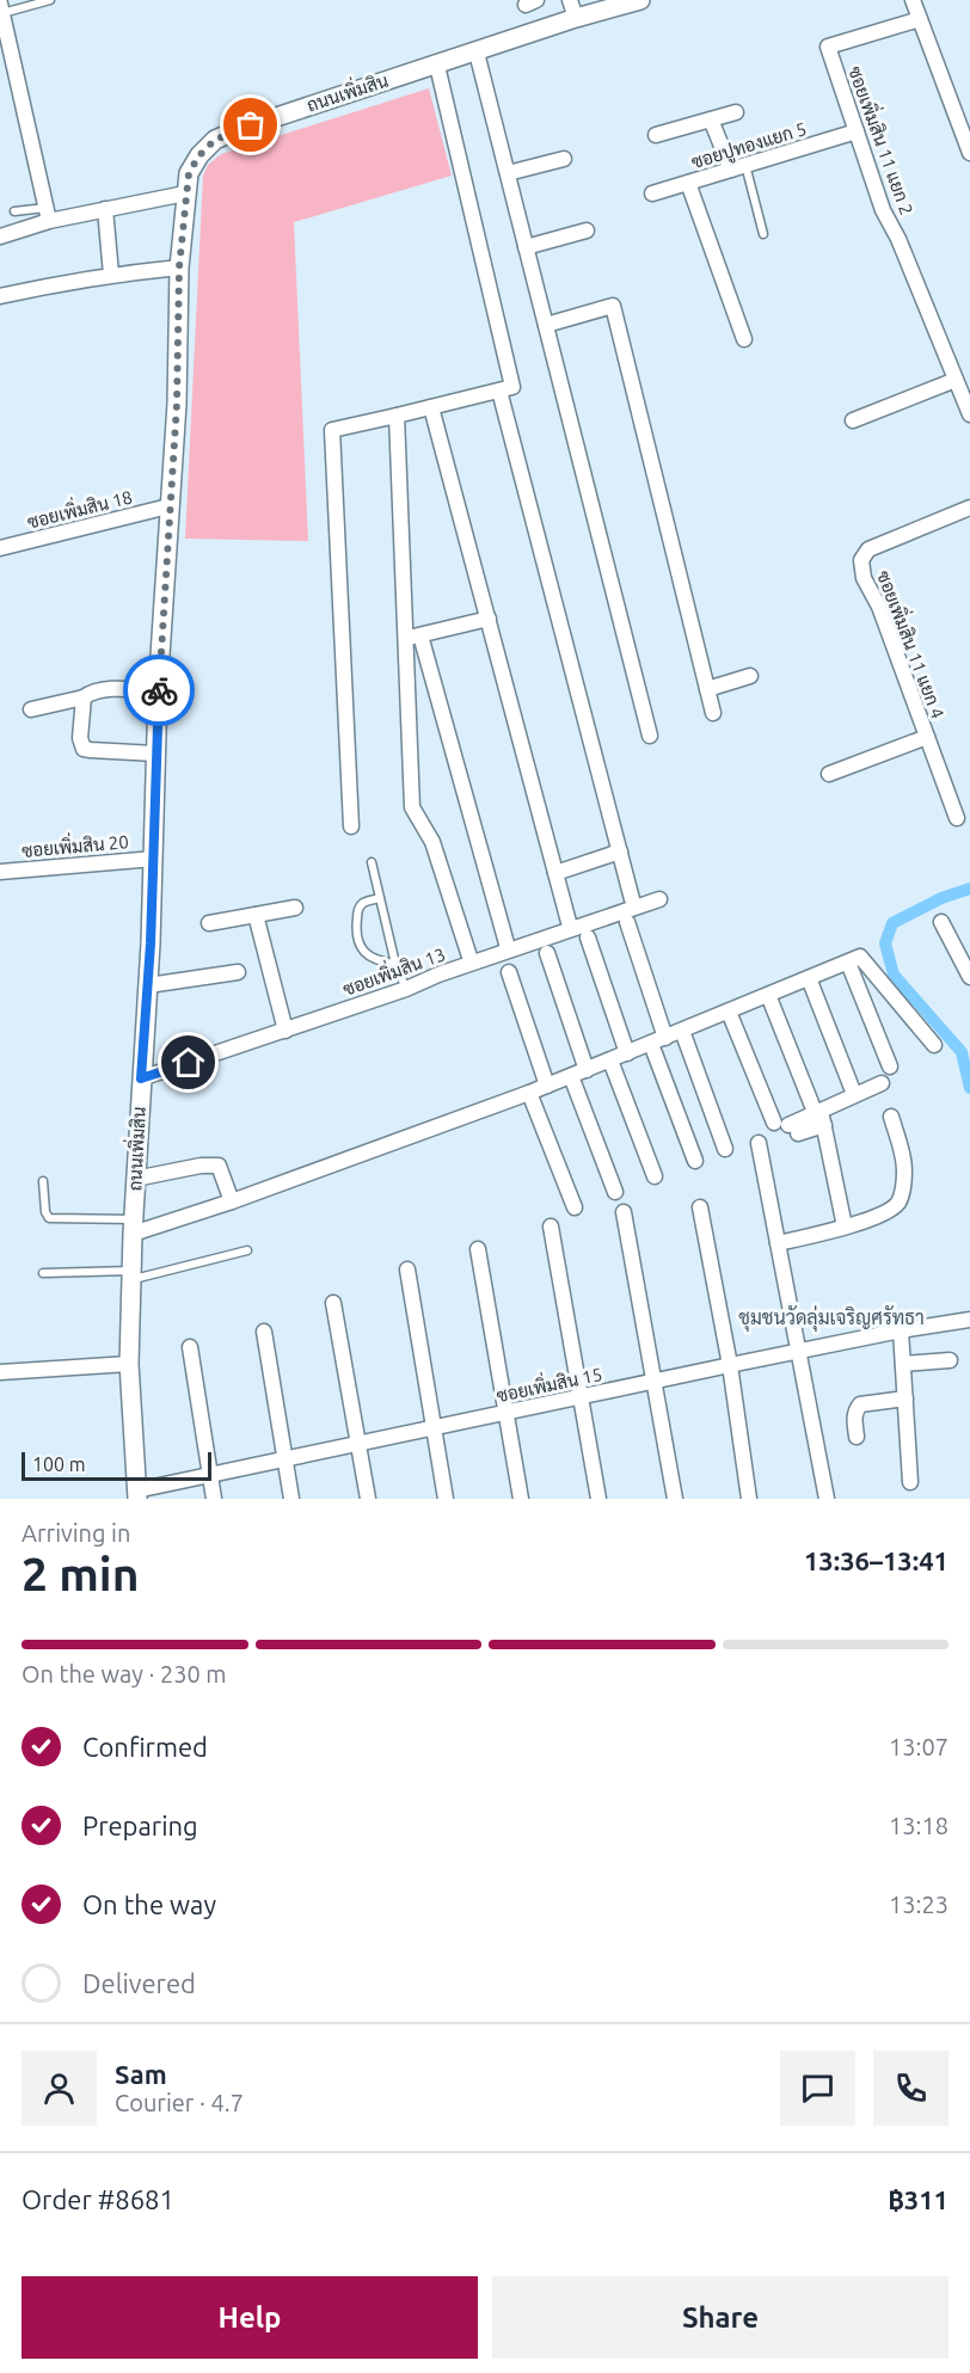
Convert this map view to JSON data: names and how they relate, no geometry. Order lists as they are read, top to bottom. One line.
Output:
{"streets":{"street":["ถนนเพิ่มสิน","ซอยเพิ่มสิน 11 แยก 2","ซอยปูทองแยก 5","ซอยเพิ่มสิน 18","ซอยเพิ่มสิน 11 แยก 4","ซอยเพิ่มสิน 20","ซอยเพิ่มสิน 13","ซอยเพิ่มสิน 15"]},"crossings":[["ถนนเพิ่มสิน","ซอยเพิ่มสิน 18"],["ถนนเพิ่มสิน","ซอยเพิ่มสิน 20"],["ถนนเพิ่มสิน","ซอยเพิ่มสิน 13"],["ถนนเพิ่มสิน","ซอยเพิ่มสิน 15"],["ซอยเพิ่มสิน 11 แยก 2","ซอยปูทองแยก 5"]],"districts":["ชุมชนวัดลุ่มเจริญศรัทธา"],"scale_bar":"100 m","page":{"scale":"100 m","heading":["2 min","Arriving in","13:36–13:41"],"panel":["Sam","Courier · 4.7","Order #8681","฿311"],"bar":"On the way · 230 m","list":[["Confirmed","13:07"],["Preparing","13:18"],["On the way","13:23"],"Delivered"],"buttons":["Help","Share"]}}
